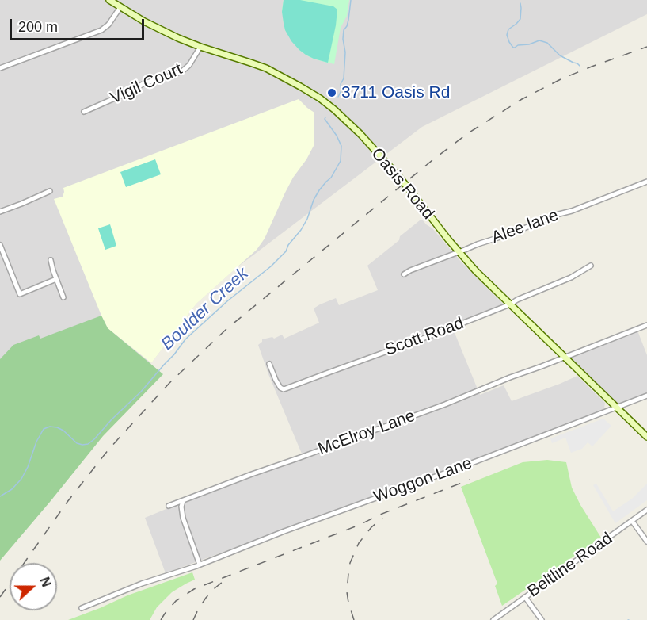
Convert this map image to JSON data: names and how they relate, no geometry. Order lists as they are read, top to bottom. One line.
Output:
{"streets":{"main road":["Oasis Road"],"street":["Vigil Court","Alee lane","Scott Road","McElroy Lane","Woggon Lane","Beltline Road"]},"crossings":[["Vigil Court","Oasis Road"],["Oasis Road","Alee lane"],["Oasis Road","Scott Road"],["Oasis Road","McElroy Lane"],["Oasis Road","Woggon Lane"]],"water":["Boulder Creek"],"places":["3711 Oasis Rd"],"scale_bar":"200 m","north":"right"}
